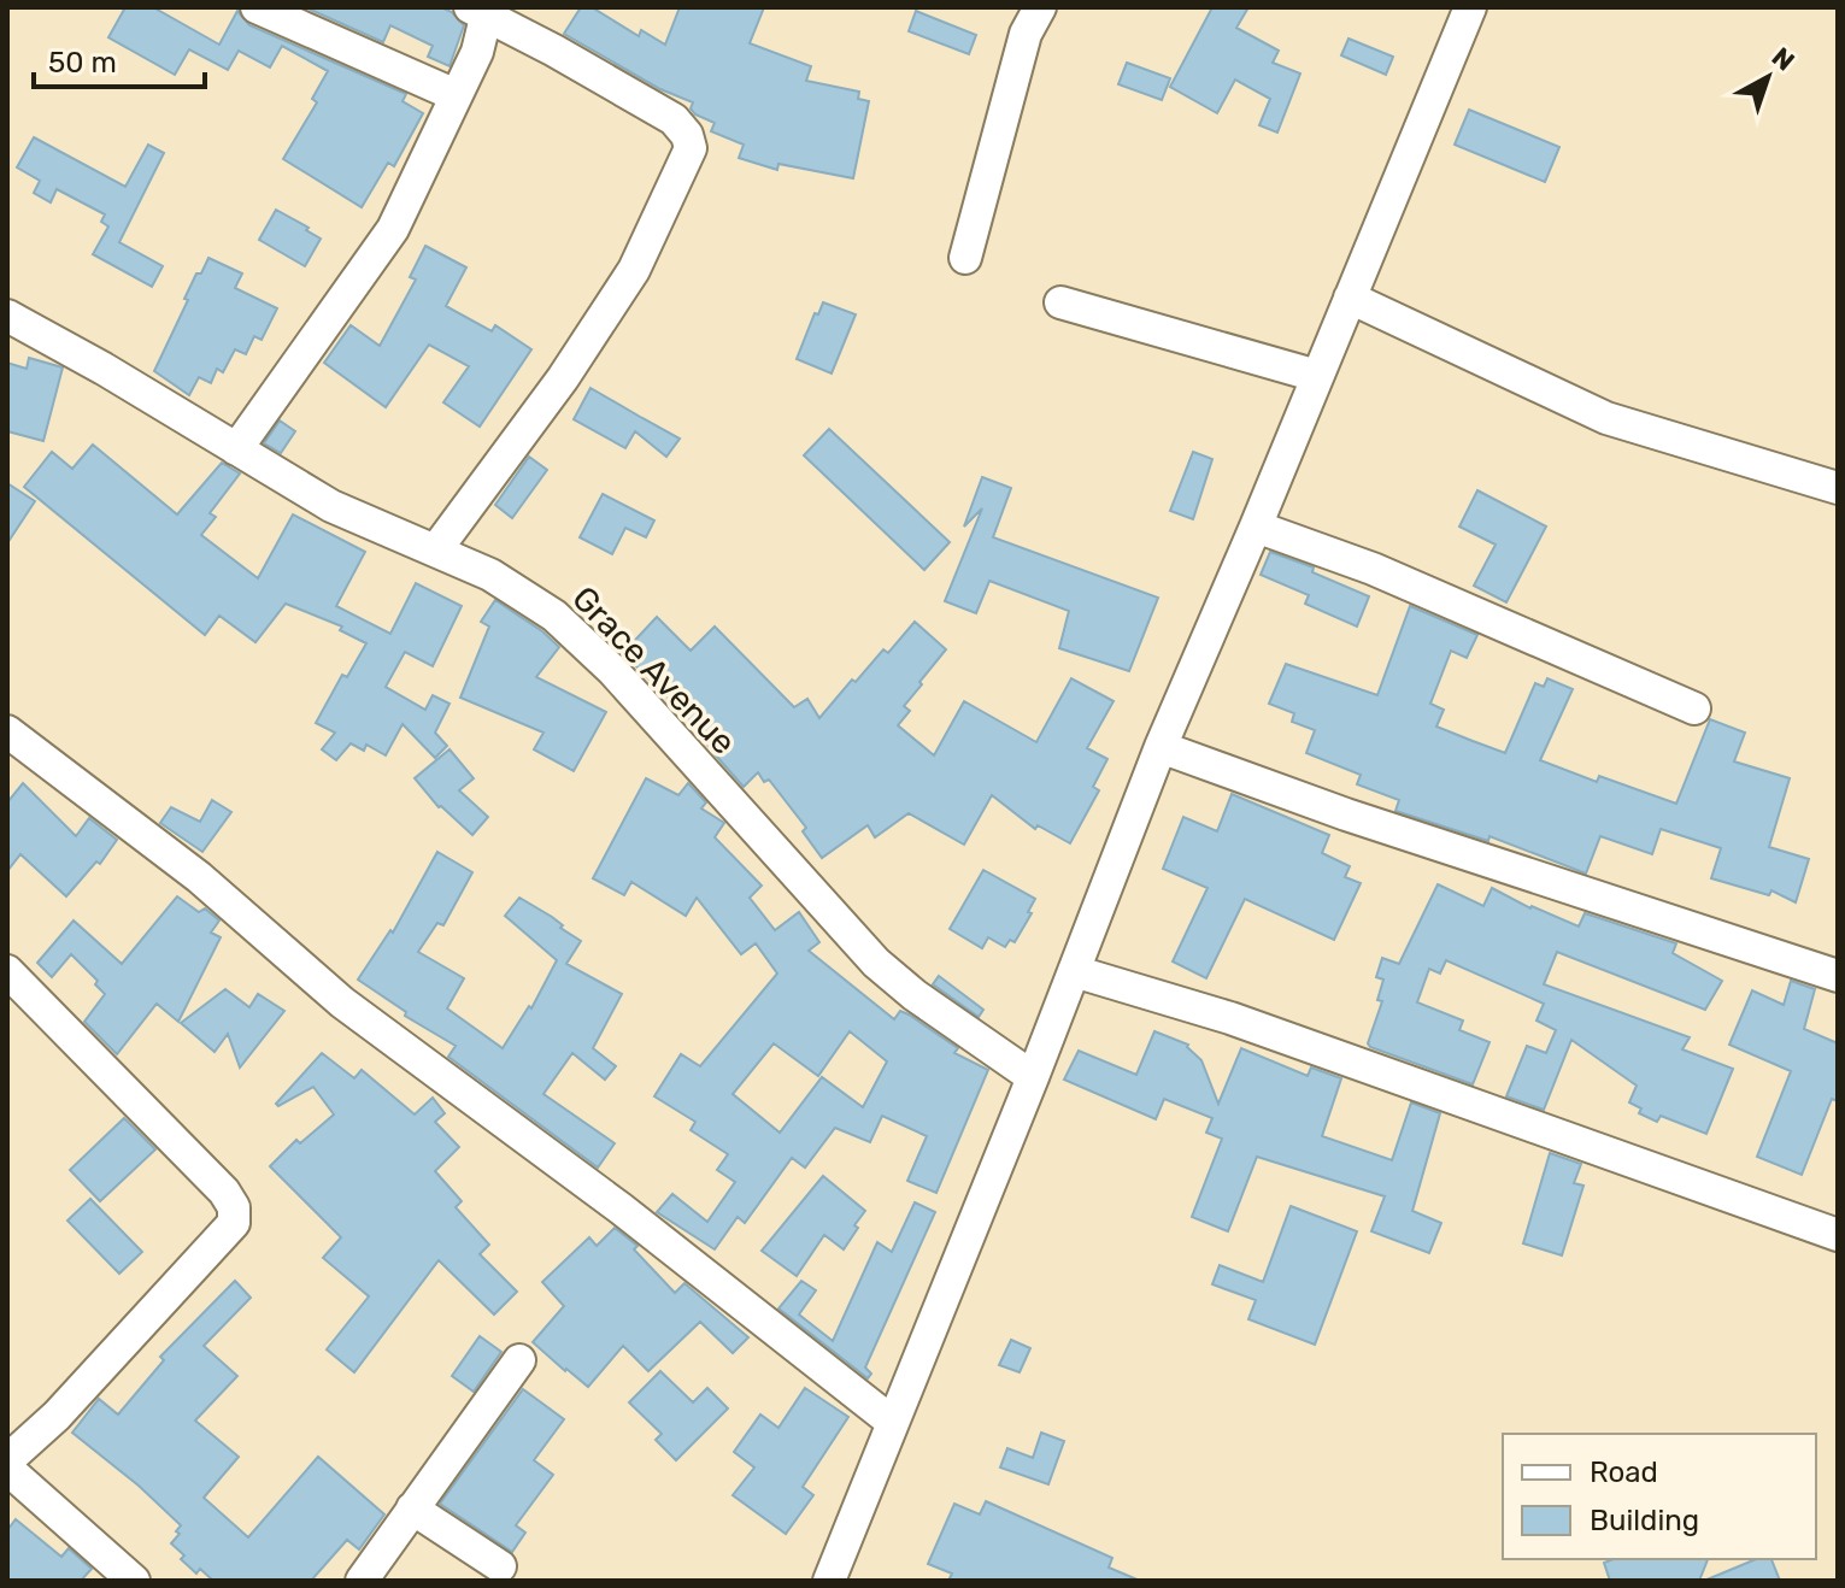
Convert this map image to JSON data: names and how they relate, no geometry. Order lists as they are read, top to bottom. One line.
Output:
{"streets":{"street":["Grace Avenue"]},"legend":["Road","Building"],"scale_bar":"50 m","north":"top right"}
